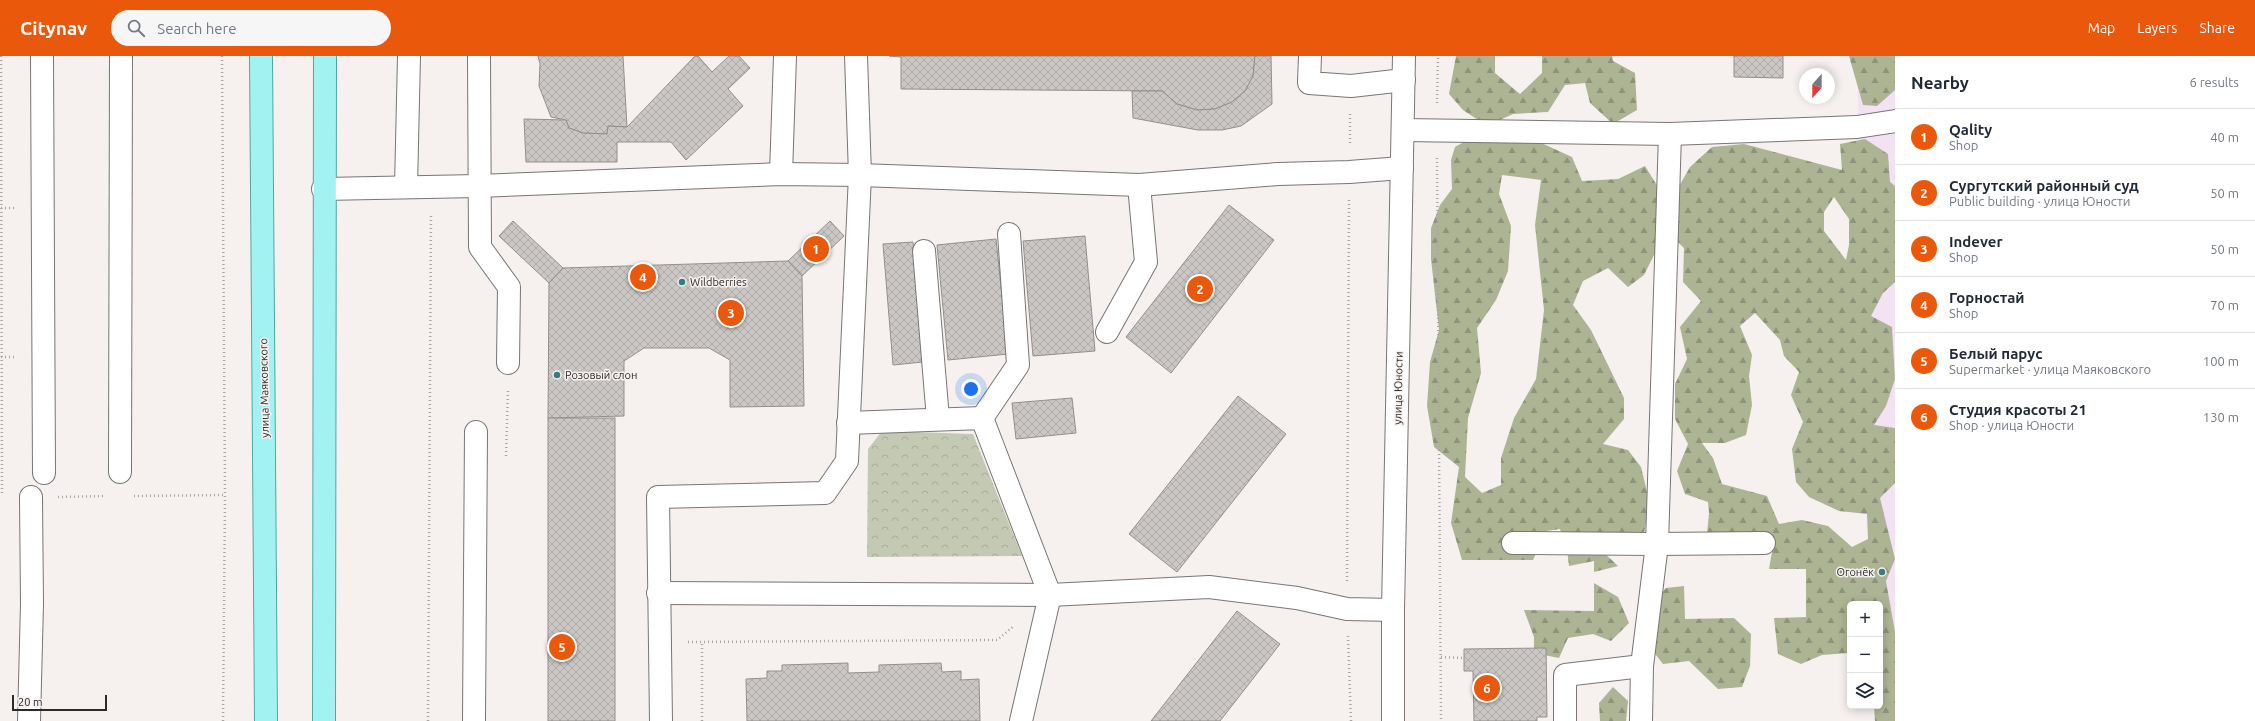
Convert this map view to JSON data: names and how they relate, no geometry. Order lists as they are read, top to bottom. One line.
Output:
{"streets":{"main road":["улица Маяковского"],"street":["улица Юности"]},"places":["Wildberries","Розовый слон","Огонёк"],"scale_bar":"20 m","north":"bottom","page":{"header":"Citynav","search":"Search here","nav":["Map","Layers","Share"],"heading":["Nearby","6 results"],"list":[{"mark":"1","name":"Qality","note":"Shop","value":"40 m"},{"mark":"2","name":"Сургутский районный суд","note":"Public building · улица Юности","value":"50 m"},{"mark":"3","name":"Indever","note":"Shop","value":"50 m"},{"mark":"4","name":"Горностай","note":"Shop","value":"70 m"},{"mark":"5","name":"Белый парус","note":"Supermarket · улица Маяковского","value":"100 m"},{"mark":"6","name":"Студия красоты 21","note":"Shop · улица Юности","value":"130 m"}],"pins":["1","4","2","3","5","6"],"map_buttons":["+","−"],"scale":"20 m"}}
